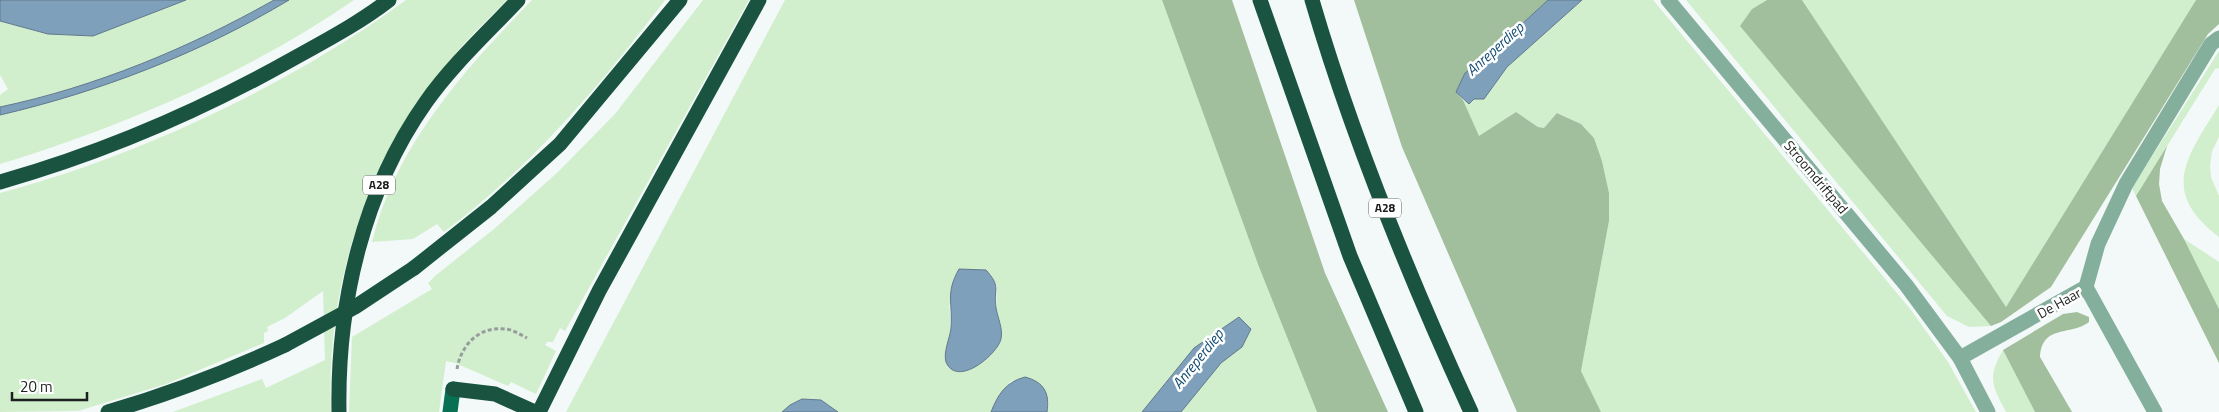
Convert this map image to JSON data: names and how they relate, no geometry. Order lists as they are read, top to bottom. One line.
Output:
{"streets":{"highway":["A28"],"street":["Stroomdriftpad","De Haar"]},"crossings":[["Stroomdriftpad","De Haar"]],"water":["Anreperdiep"],"scale_bar":"20 m"}
